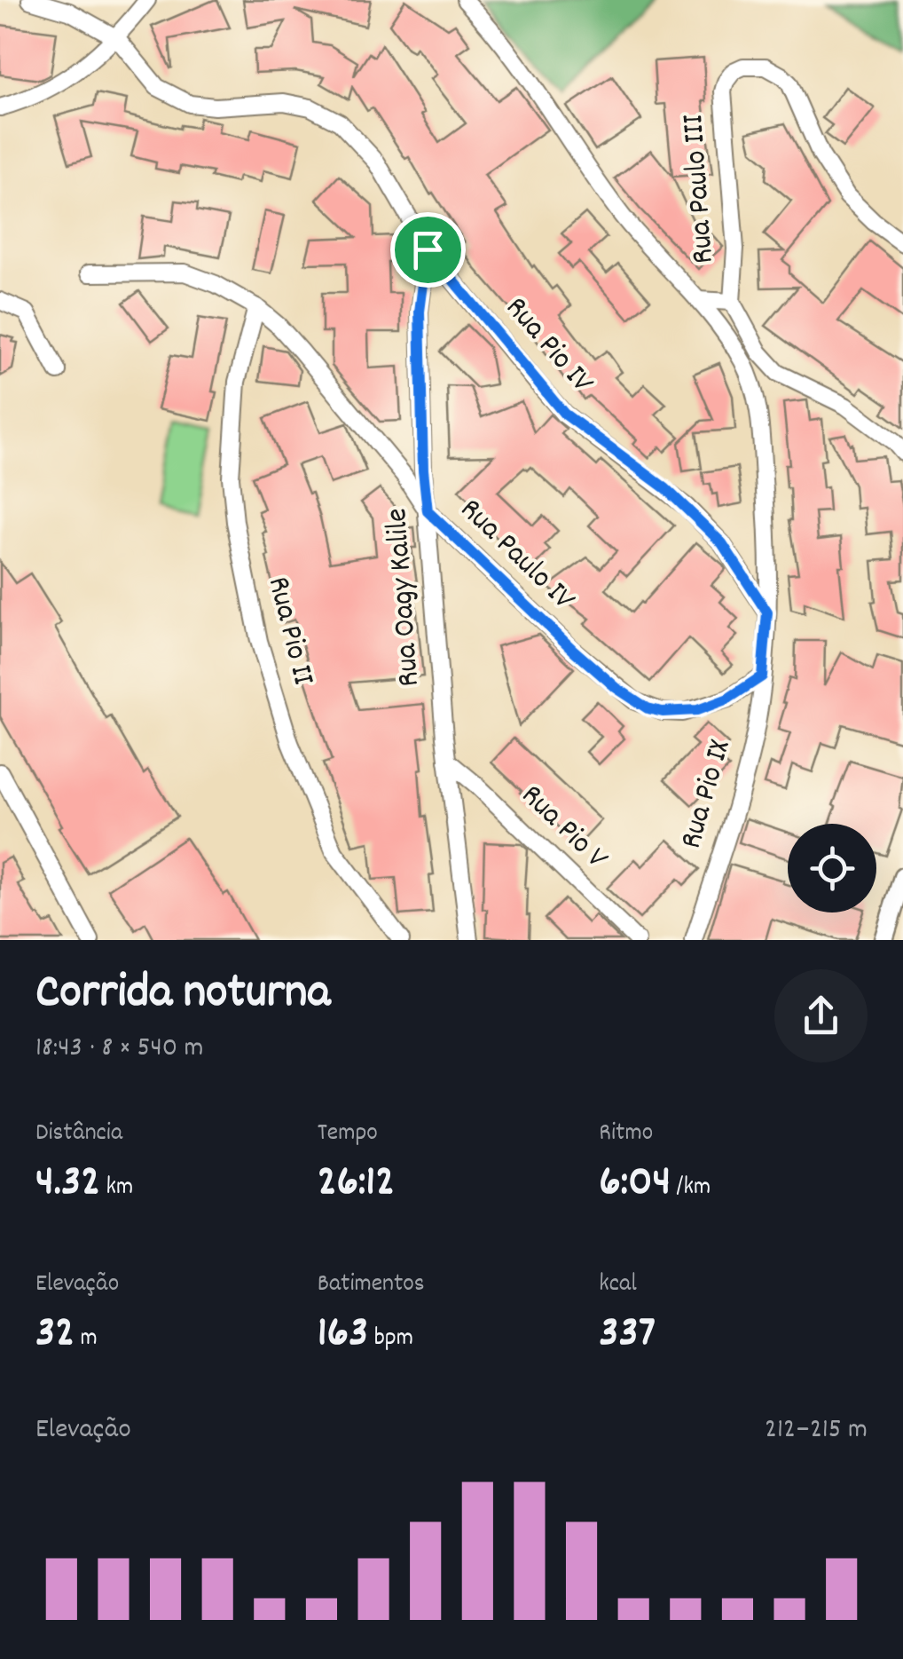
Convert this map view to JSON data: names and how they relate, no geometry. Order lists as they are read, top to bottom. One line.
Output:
{"streets":{"street":["Rua Paulo III","Rua Pio IV","Rua Paulo IV","Rua Oagy Kalile","Rua Pio II","Rua Pio IX","Rua Pio V"]},"crossings":[["Rua Pio IV","Rua Oagy Kalile"],["Rua Pio IV","Rua Pio IX"],["Rua Paulo IV","Rua Oagy Kalile"],["Rua Paulo IV","Rua Pio II"],["Rua Paulo IV","Rua Pio IX"],["Rua Oagy Kalile","Rua Pio V"]],"page":{"heading":["Corrida noturna","18:43 · 8 × 540 m"],"stats":[["Distância","4.32 km"],["Tempo","26:12"],["Ritmo","6:04 /km"],["Elevação","32 m"],["Batimentos","163 bpm"],["kcal","337"]],"chart":["Elevação","212–215 m"]}}
